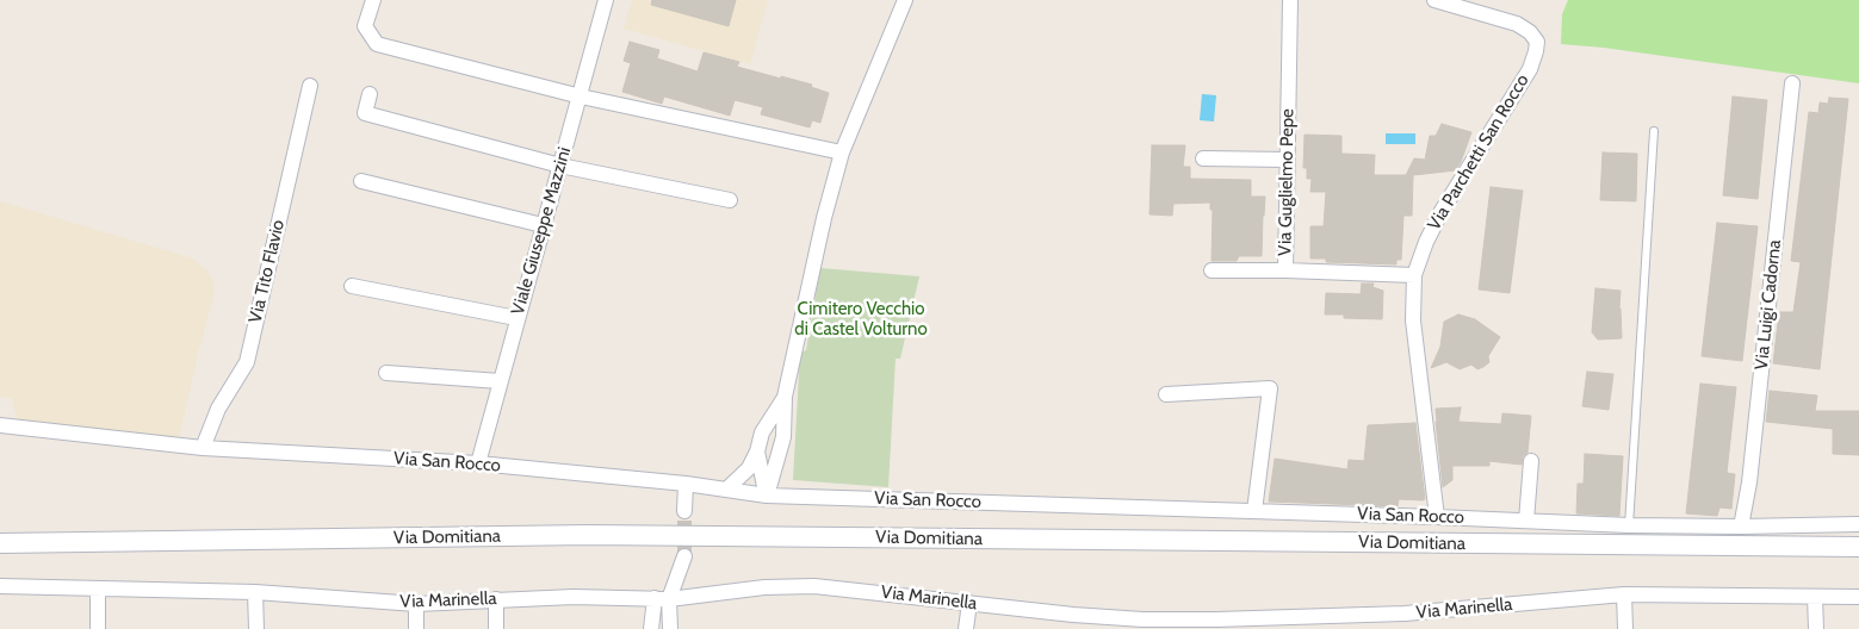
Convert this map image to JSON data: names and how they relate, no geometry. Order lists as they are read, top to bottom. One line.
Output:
{"streets":{"street":["Via Parchetti San Rocco","Via Guglielmo Pepe","Viale Giuseppe Mazzini","Via Tito Flavio","Via Luigi Cadorna","Via San Rocco","Via Domitiana","Via Marinella"]},"crossings":[["Via Parchetti San Rocco","Via Guglielmo Pepe"],["Via Parchetti San Rocco","Via San Rocco"],["Viale Giuseppe Mazzini","Via San Rocco"],["Via Tito Flavio","Via San Rocco"],["Via Luigi Cadorna","Via San Rocco"]],"parks":["Cimitero Vecchio di Castel Volturno"]}
